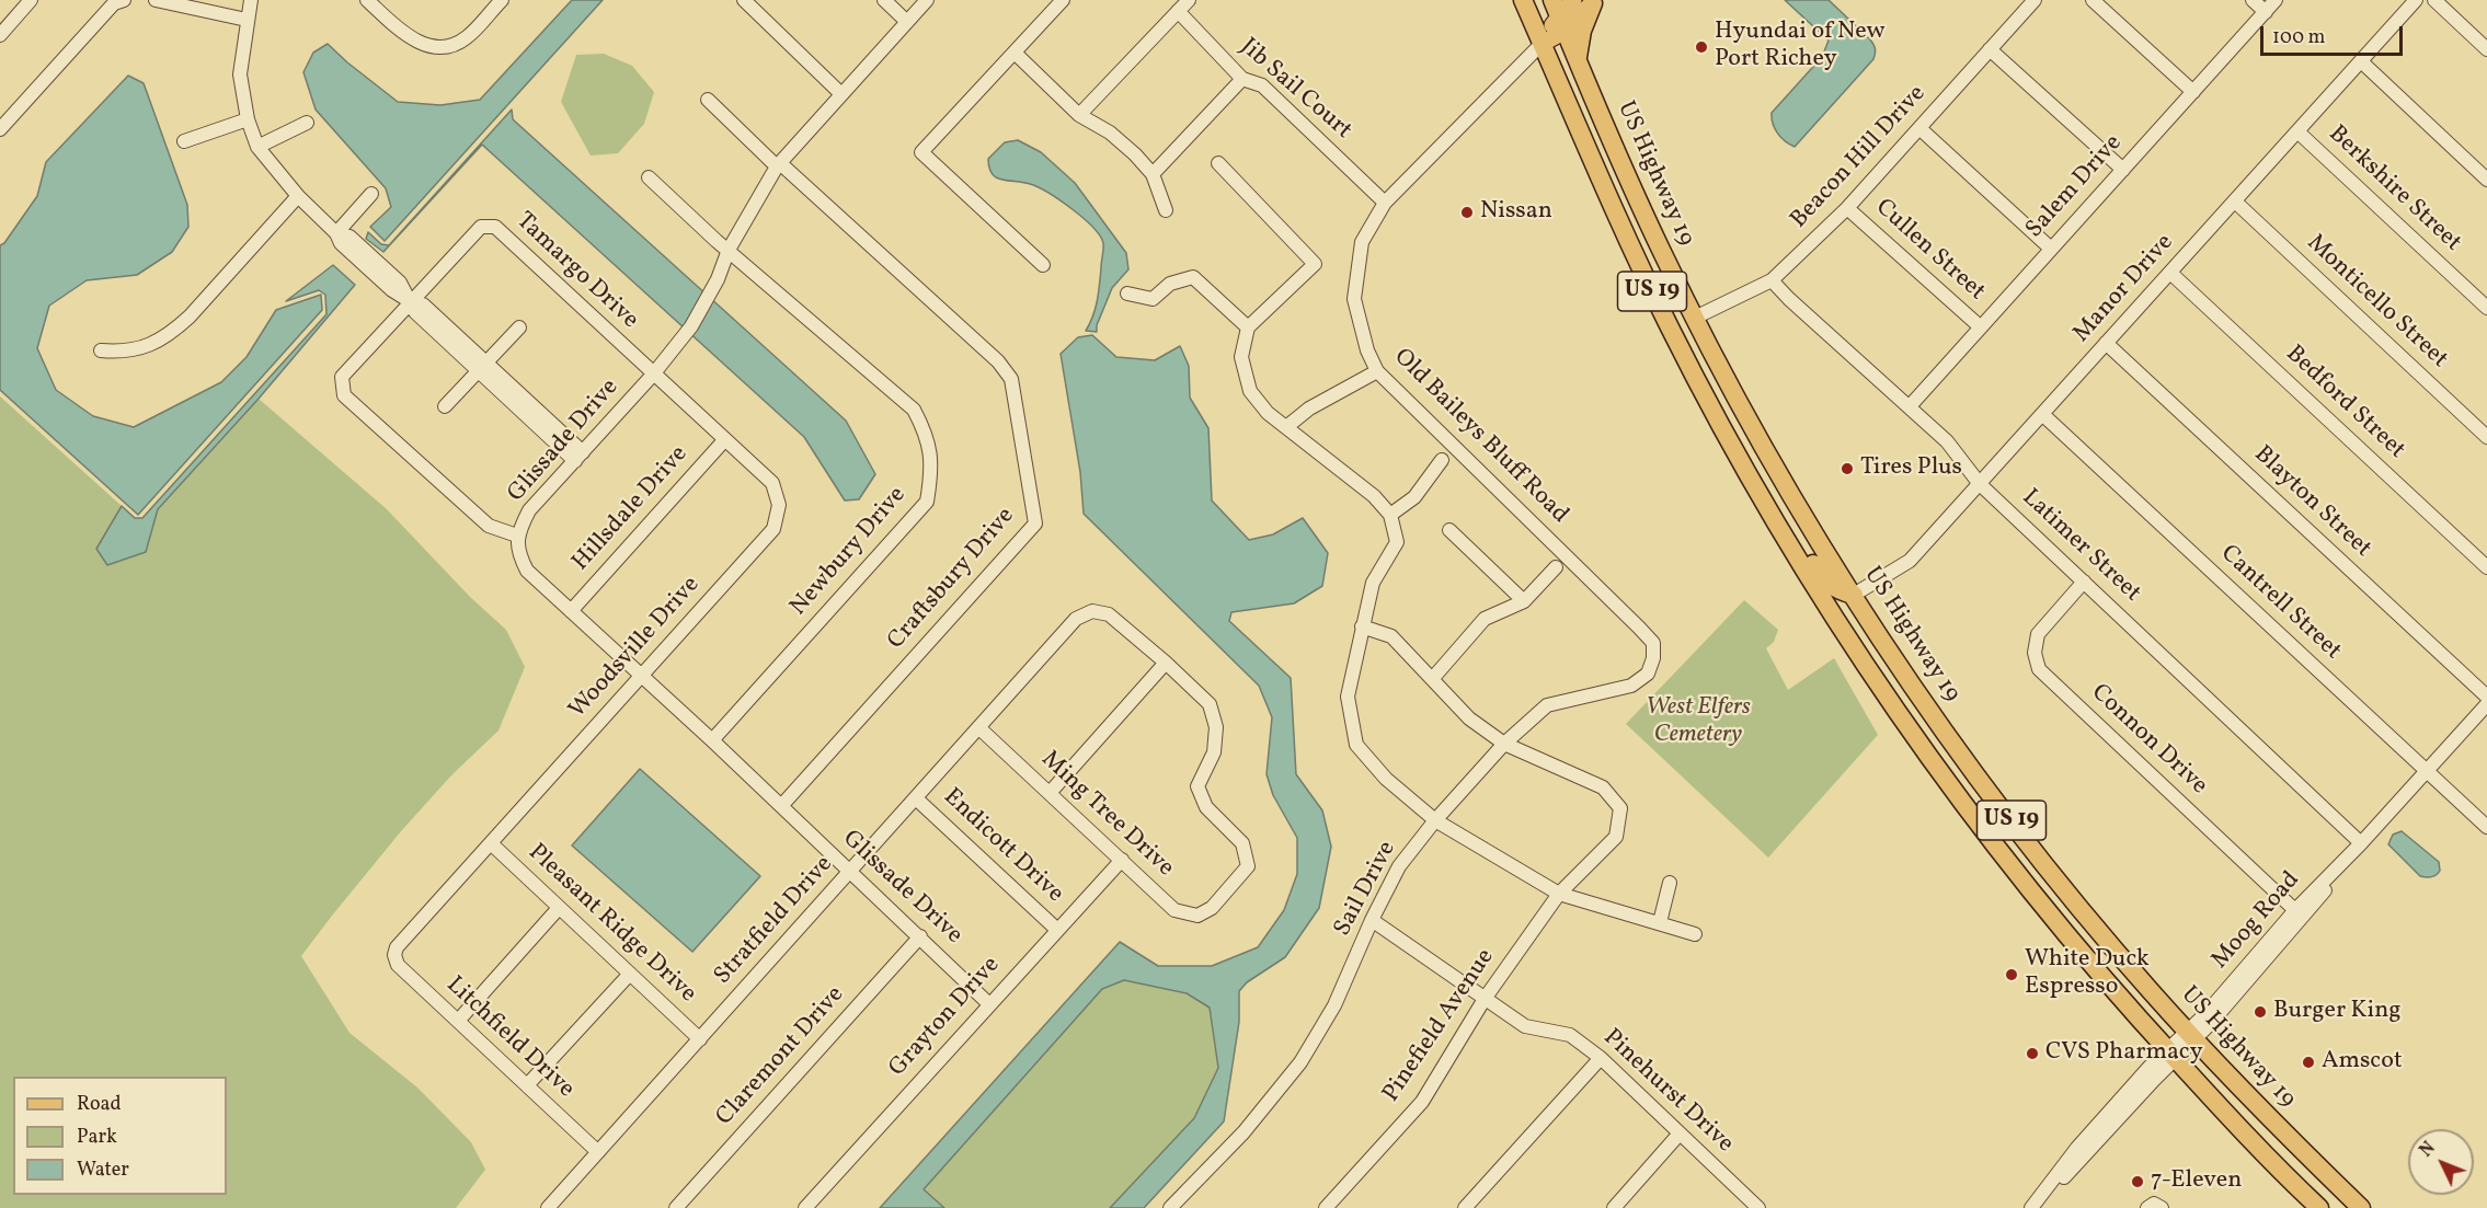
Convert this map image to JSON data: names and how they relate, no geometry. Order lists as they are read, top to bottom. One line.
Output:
{"streets":{"highway":["US Highway 19","US 19"],"street":["Jib Sail Court","Beacon Hill Drive","Salem Drive","Berkshire Street","Cullen Street","Tamargo Drive","Manor Drive","Monticello Street","Bedford Street","Old Baileys Bluff Road","Glissade Drive","Blayton Street","Hillsdale Drive","Latimer Street","Newbury Drive","Craftsbury Drive","Cantrell Street","Woodsville Drive","Connon Drive","Ming Tree Drive","Endicott Drive","Sail Drive","Stratfield Drive","Moog Road","Pleasant Ridge Drive","Grayton Drive","Pinefield Avenue","Litchfield Drive","Claremont Drive","Pinehurst Drive"]},"crossings":[["Jib Sail Court","Old Baileys Bluff Road"],["Beacon Hill Drive","US Highway 19"],["Beacon Hill Drive","Cullen Street"],["Beacon Hill Drive","Latimer Street"],["US Highway 19","Manor Drive"],["US Highway 19","Old Baileys Bluff Road"],["US Highway 19","Moog Road"],["Salem Drive","Cullen Street"],["Salem Drive","Latimer Street"],["Berkshire Street","Manor Drive"],["Tamargo Drive","Glissade Drive"],["Tamargo Drive","Woodsville Drive"],["Manor Drive","Monticello Street"],["Manor Drive","Bedford Street"],["Manor Drive","Blayton Street"],["Manor Drive","Latimer Street"],["Manor Drive","Cantrell Street"],["Old Baileys Bluff Road","Sail Drive"],["Glissade Drive","Hillsdale Drive"],["Glissade Drive","Newbury Drive"],["Glissade Drive","Craftsbury Drive"],["Glissade Drive","Woodsville Drive"],["Glissade Drive","Stratfield Drive"],["Glissade Drive","Grayton Drive"],["Glissade Drive","Claremont Drive"],["Hillsdale Drive","Woodsville Drive"],["Latimer Street","Connon Drive"],["Latimer Street","Moog Road"],["Cantrell Street","Moog Road"],["Woodsville Drive","Pleasant Ridge Drive"],["Woodsville Drive","Litchfield Drive"],["Connon Drive","Moog Road"],["Ming Tree Drive","Stratfield Drive"],["Ming Tree Drive","Grayton Drive"],["Endicott Drive","Stratfield Drive"],["Endicott Drive","Grayton Drive"],["Sail Drive","Pinefield Avenue"],["Sail Drive","Pinehurst Drive"],["Stratfield Drive","Pleasant Ridge Drive"],["Stratfield Drive","Litchfield Drive"],["Pinefield Avenue","Pinehurst Drive"]],"parks":["West Elfers Cemetery"],"places":["Hyundai of New Port Richey","Nissan","Tires Plus","White Duck Espresso","Burger King","CVS Pharmacy","Amscot","7-Eleven"],"legend":["Road","Park","Water"],"scale_bar":"100 m","north":"top left"}
